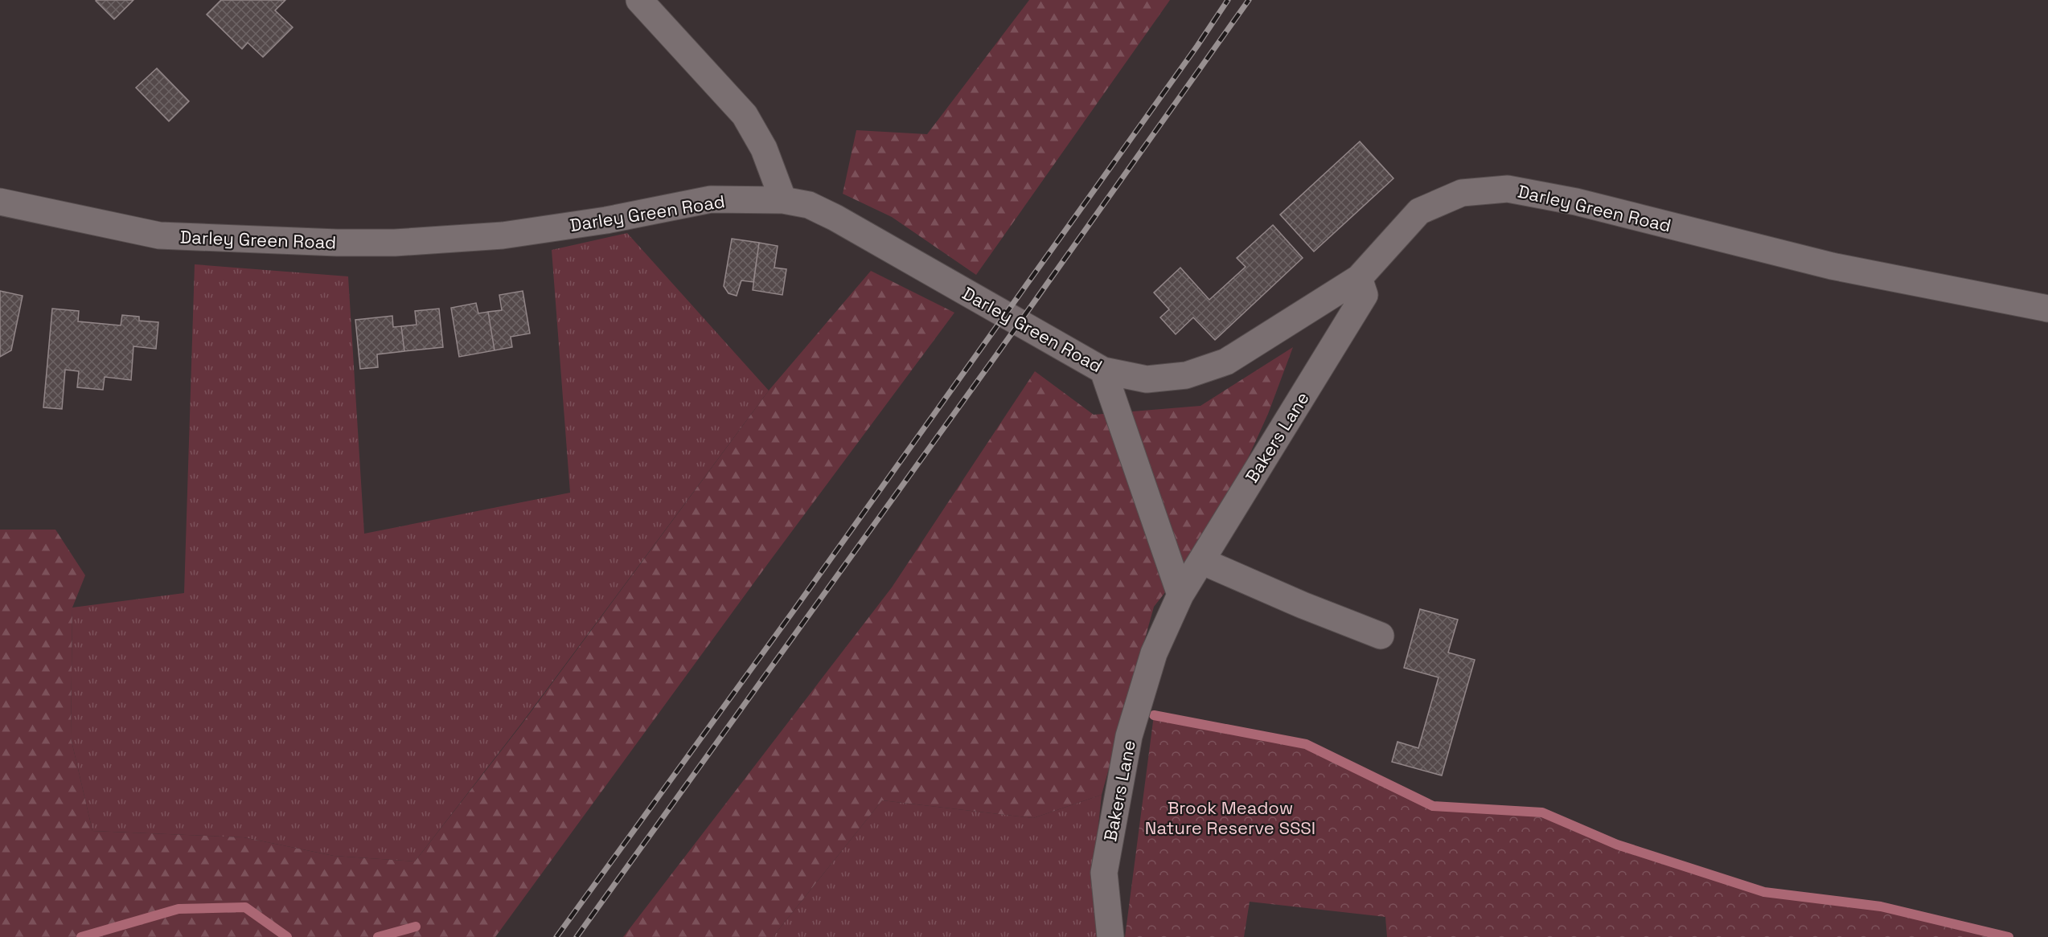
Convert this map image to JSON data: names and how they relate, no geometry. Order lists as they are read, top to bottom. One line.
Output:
{"streets":{"street":["Darley Green Road","Bakers Lane"]},"crossings":[["Darley Green Road","Bakers Lane"]],"parks":["Brook Meadow Nature Reserve SSSI"]}
